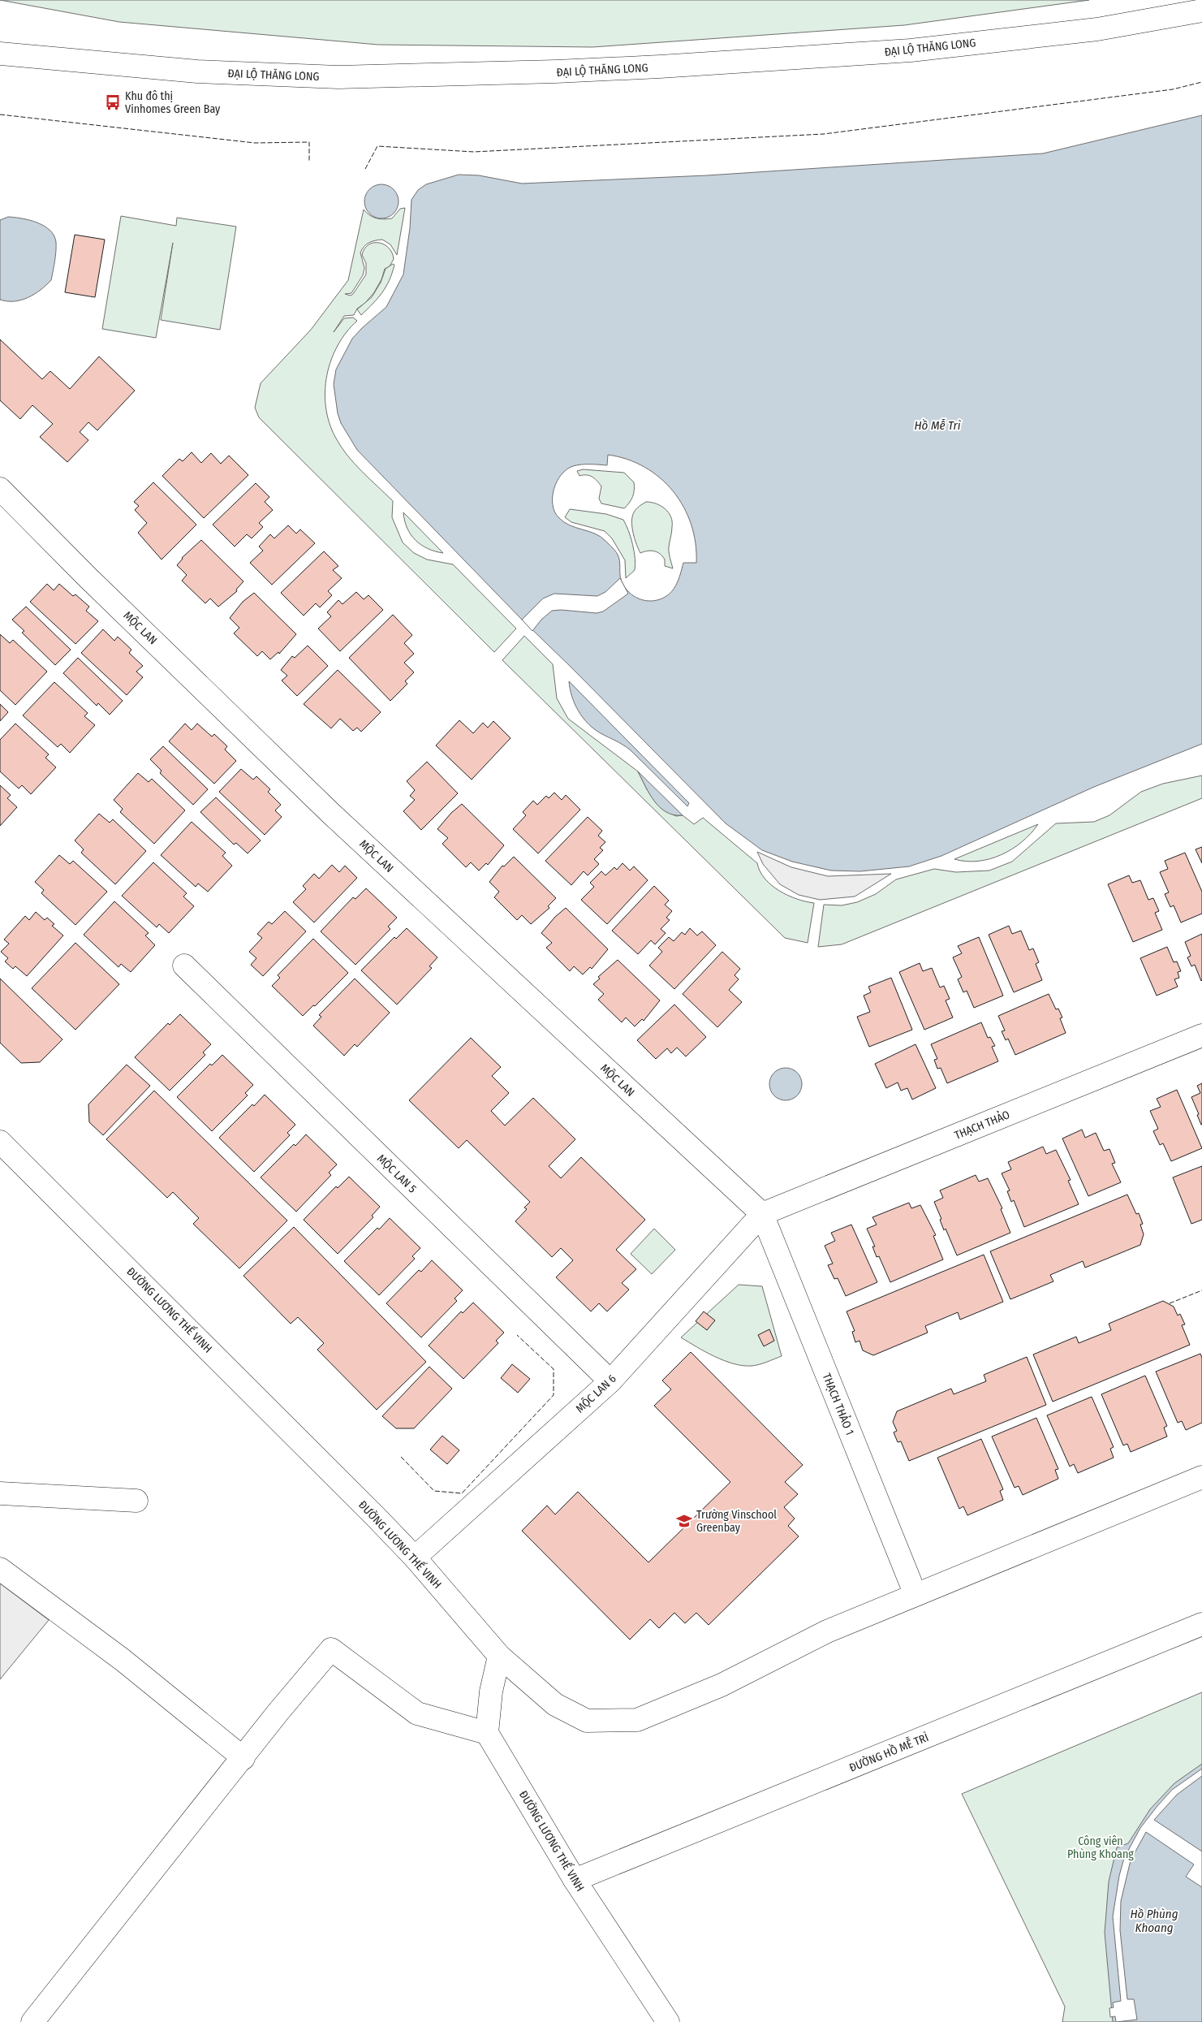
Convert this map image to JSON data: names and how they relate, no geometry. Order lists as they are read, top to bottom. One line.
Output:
{"streets":{"street":["ĐẠI LỘ THĂNG LONG","MỘC LAN","THẠCH THẢO","MỘC LAN 5","ĐƯỜNG LƯƠNG THẾ VINH","MỘC LAN 6","THẠCH THẢO 1","ĐƯỜNG HỒ MỄ TRÌ"]},"crossings":[["MỘC LAN","THẠCH THẢO"],["MỘC LAN","MỘC LAN 6"],["MỘC LAN","THẠCH THẢO 1"],["THẠCH THẢO","MỘC LAN 6"],["THẠCH THẢO","THẠCH THẢO 1"],["MỘC LAN 5","MỘC LAN 6"],["ĐƯỜNG LƯƠNG THẾ VINH","MỘC LAN 6"],["ĐƯỜNG LƯƠNG THẾ VINH","THẠCH THẢO 1"],["ĐƯỜNG LƯƠNG THẾ VINH","ĐƯỜNG HỒ MỄ TRÌ"],["MỘC LAN 6","THẠCH THẢO 1"]],"water":["Hồ Mễ Trì","Hồ Phùng Khoang"],"parks":["Công viên Phùng Khoang"],"places":{"bus stop":["Khu đô thị Vinhomes Green Bay"],"school or university":["Trường Vinschool Greenbay"]}}
